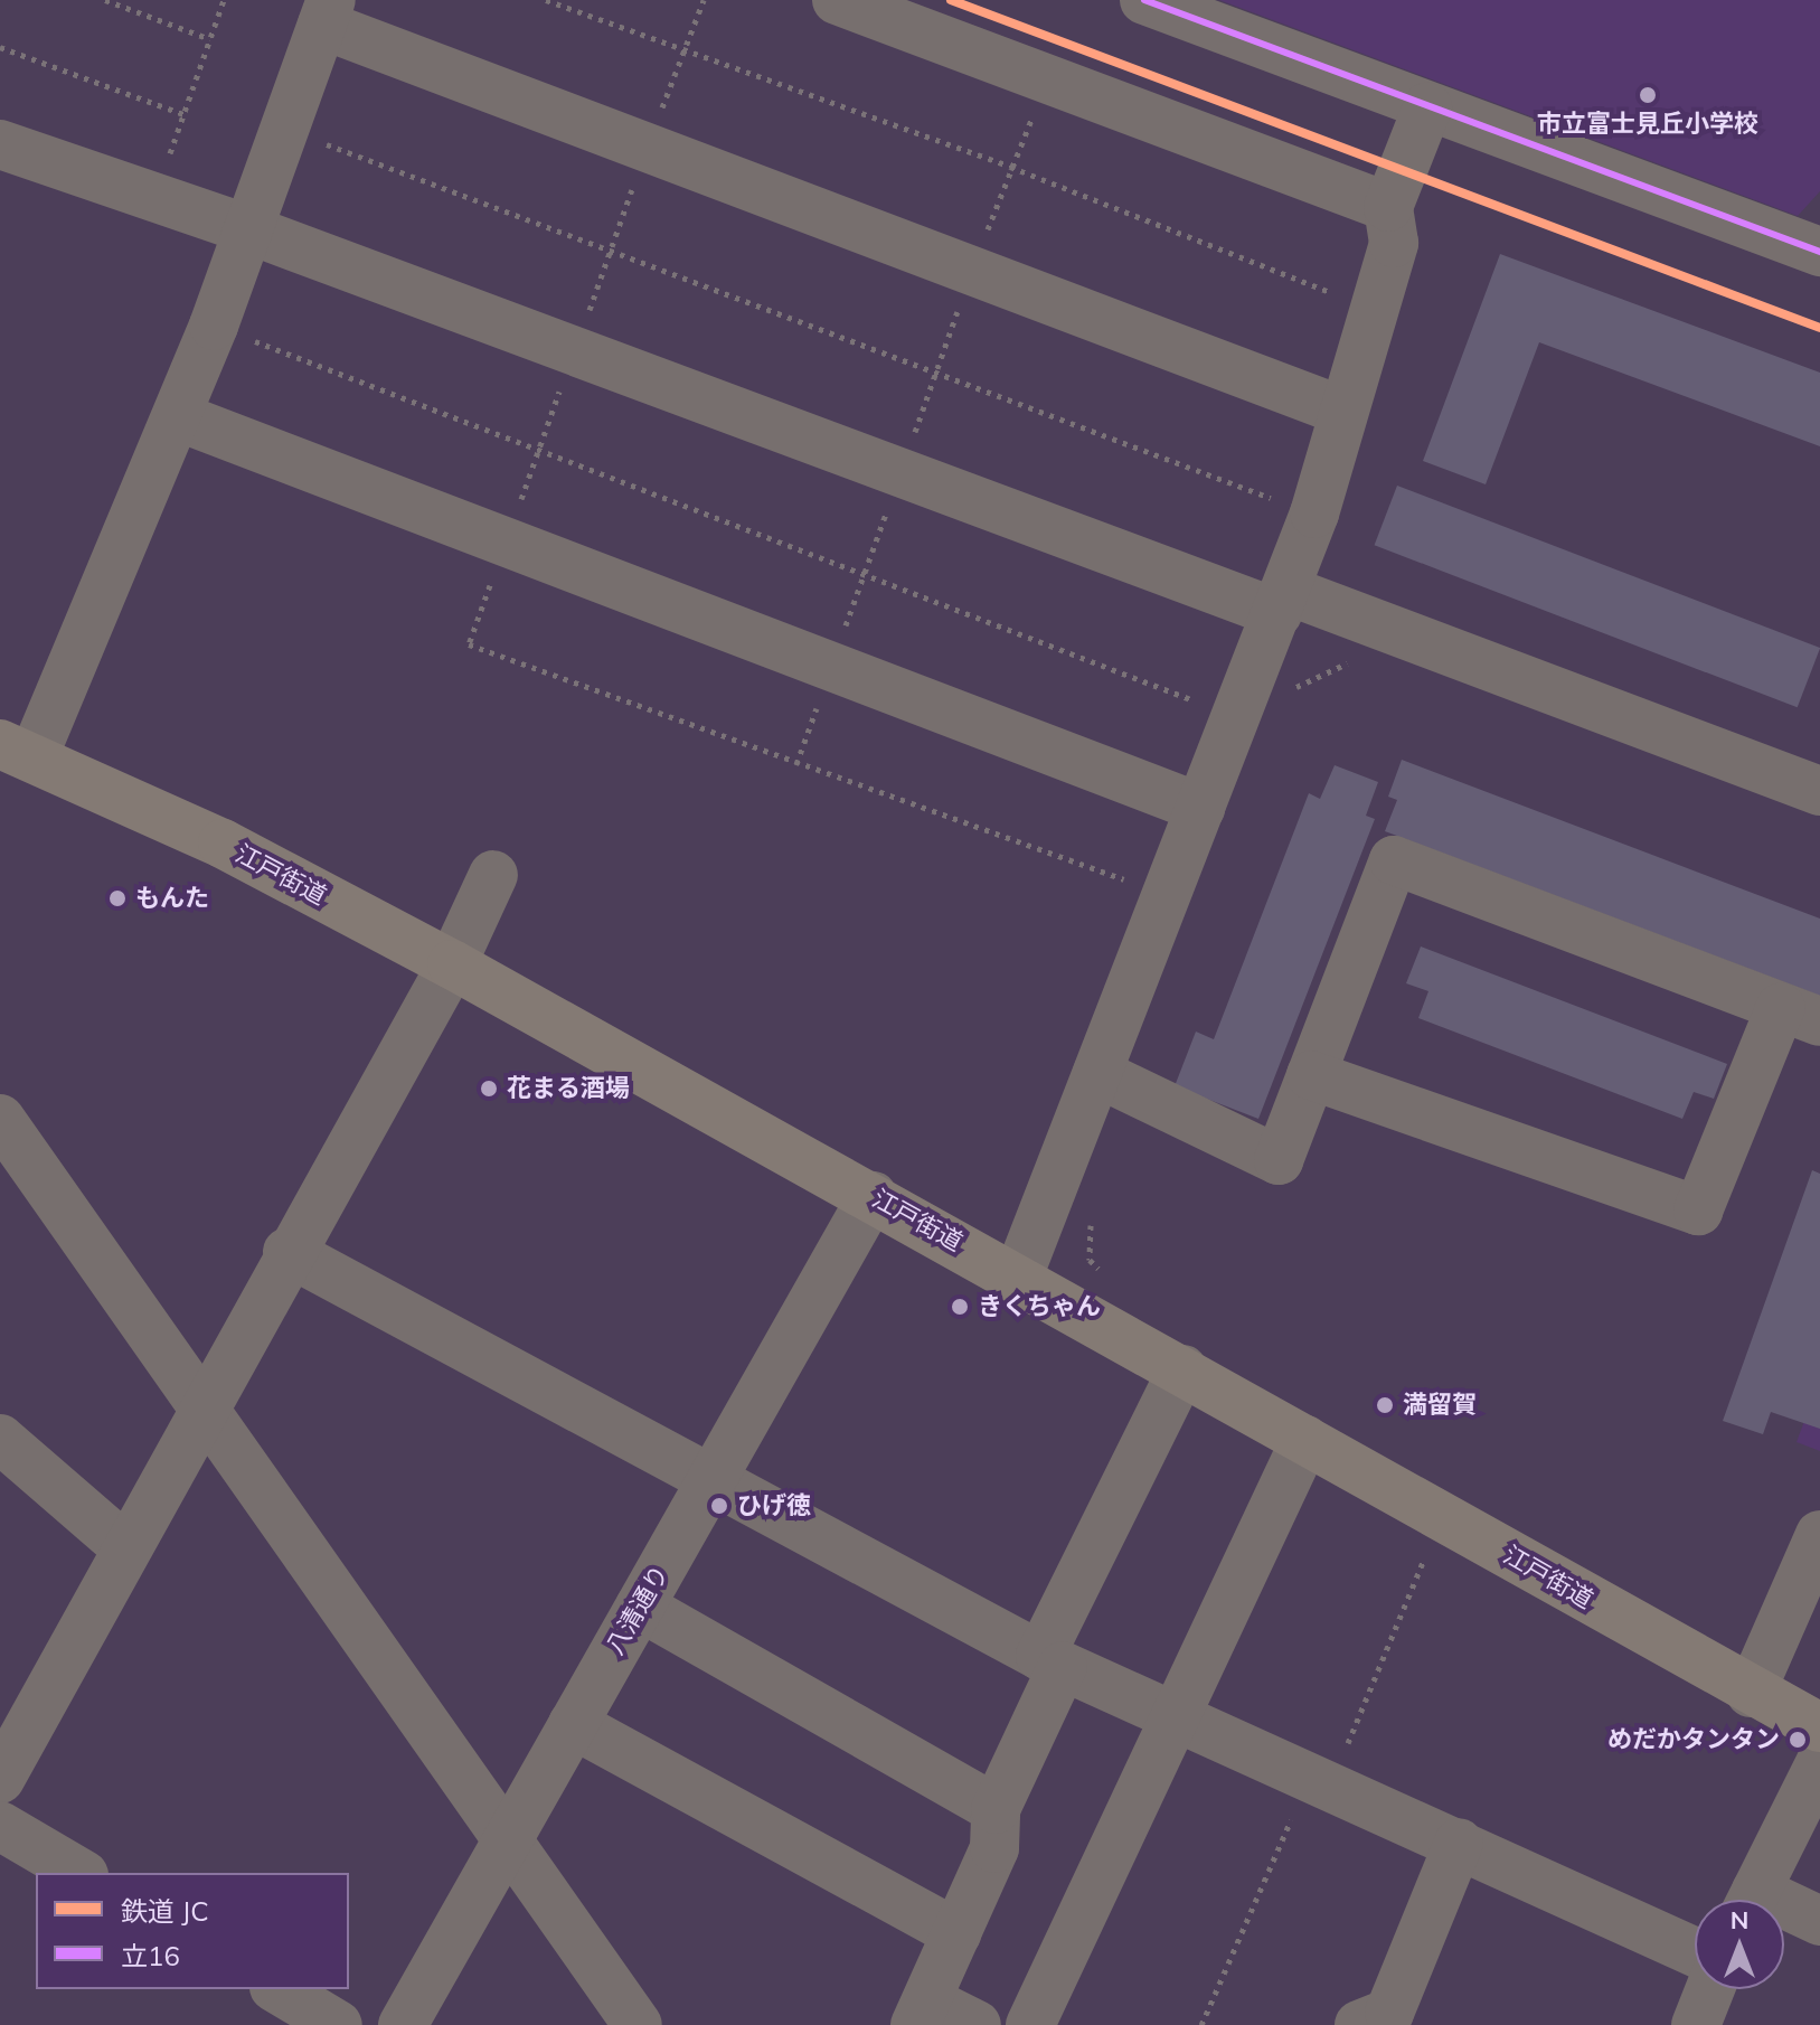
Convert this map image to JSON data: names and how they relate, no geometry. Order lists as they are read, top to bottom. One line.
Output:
{"streets":{"main road":["江戸街道"],"street":["八清通り"]},"crossings":[["江戸街道","八清通り"]],"places":["市立富士見丘小学校","もんた","花まる酒場","きくちゃん","満留賀","ひげ徳","めだかタンタン"],"lines":["rail line JC","transit line 立16"],"legend":["鉄道 JC","立16"],"north":"top"}
